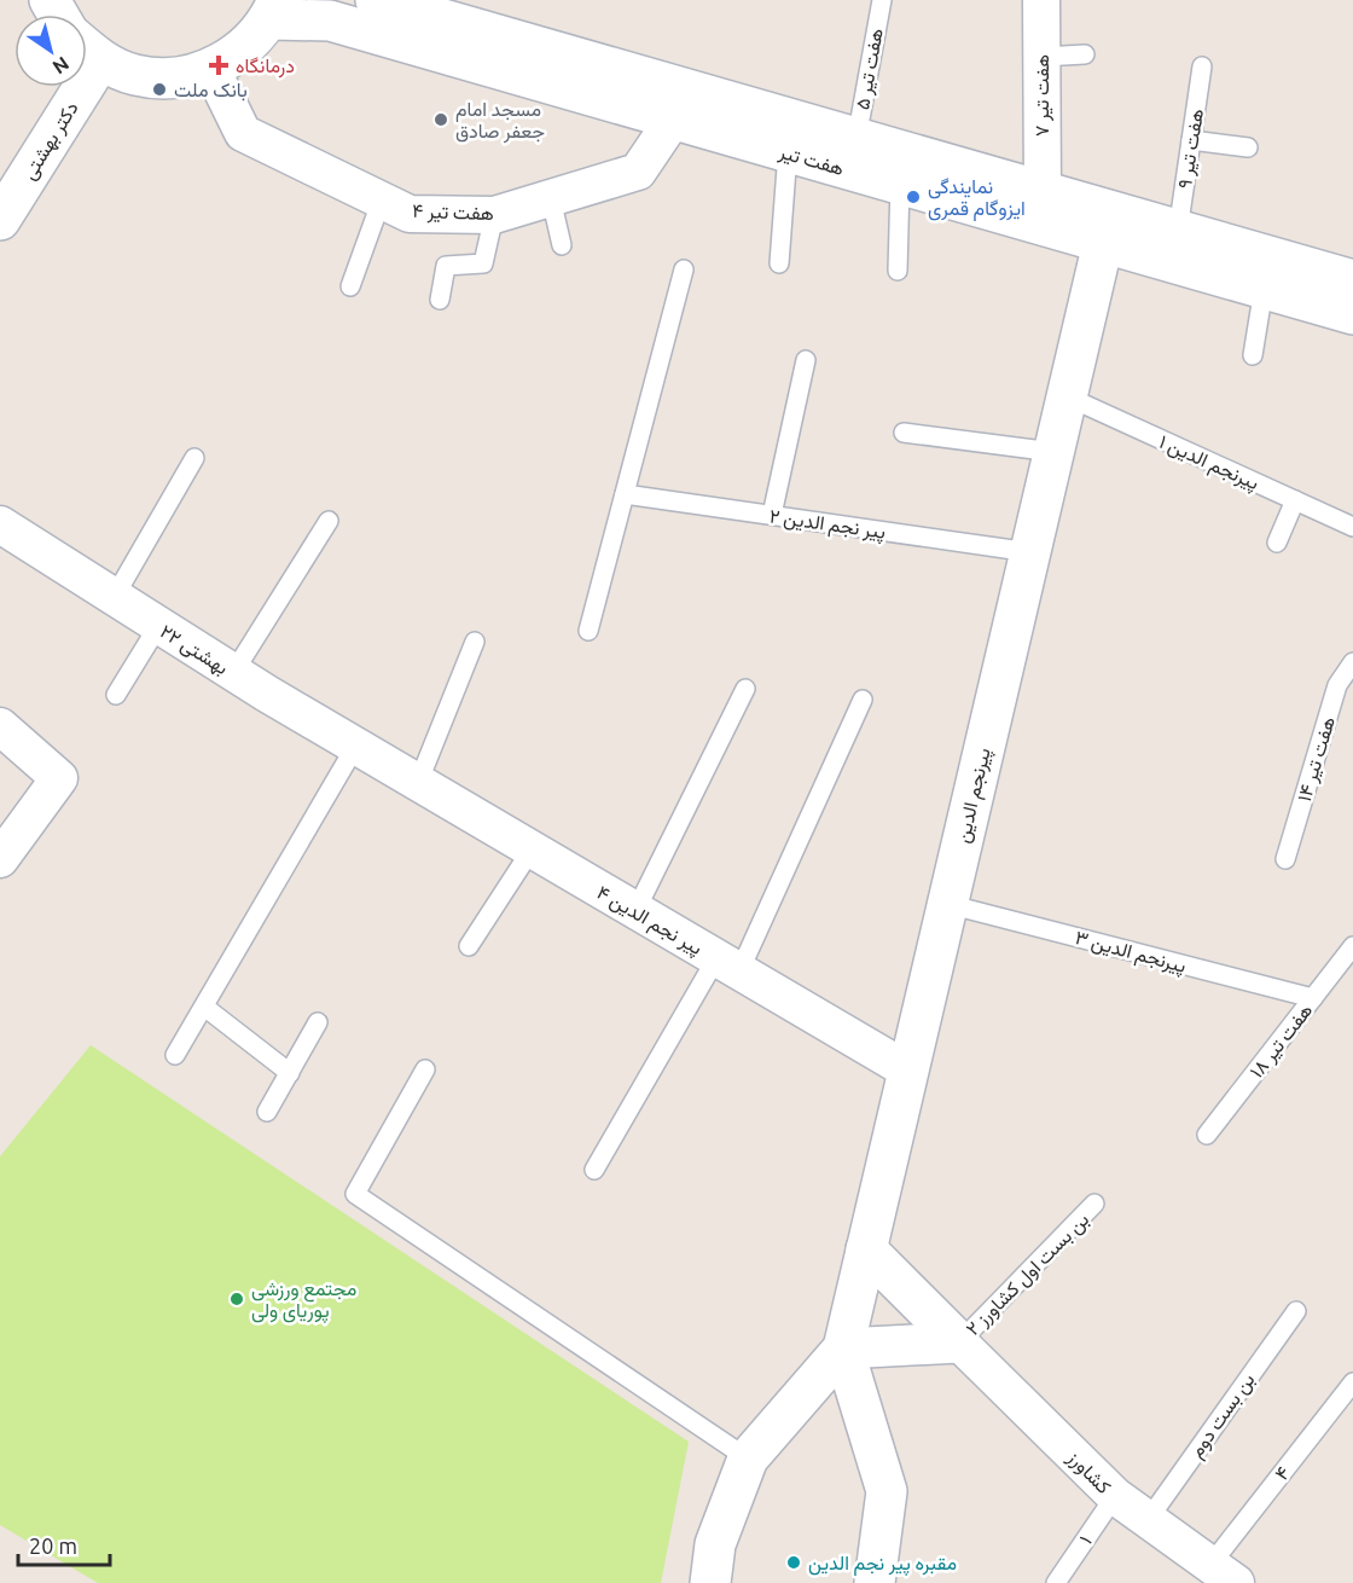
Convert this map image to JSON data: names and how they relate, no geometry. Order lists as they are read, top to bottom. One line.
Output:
{"streets":{"main road":["دکتر بهشتی","هفت تیر","پیرنجم الدین"],"street":["هفت تیر ۷","هفت تیر ۴","بهشتی ۲۲","پیر نجم الدین ۴","کشاورز"],"lane":["هفت تیر ۵","هفت تیر ۹","پیرنجم الدین ۱","پیر نجم الدین ۲","هفت تیر ۱۴","پیرنجم الدین ۳","هفت تیر ۱۸","بن بست اول کشاورز ۲","بن بست دوم","۴","۱"]},"crossings":[["هفت تیر ۵","هفت تیر"],["هفت تیر ۷","هفت تیر"],["هفت تیر ۹","هفت تیر"],["هفت تیر","هفت تیر ۴"],["هفت تیر","پیرنجم الدین"],["پیرنجم الدین ۱","پیرنجم الدین"],["پیر نجم الدین ۲","پیرنجم الدین"],["بهشتی ۲۲","پیر نجم الدین ۴"],["پیرنجم الدین","پیر نجم الدین ۴"],["پیرنجم الدین","پیرنجم الدین ۳"],["پیرنجم الدین ۳","هفت تیر ۱۸"],["بن بست اول کشاورز ۲","کشاورز"],["بن بست دوم","کشاورز"],["کشاورز","۴"],["کشاورز","۱"]],"places":{"health":["درمانگاه"],"other":["بانک ملت","مسجد امام جعفر صادق","نمایندگی ایزوگام قمری","مجتمع ورزشی پوریای ولی","مقبره پیر نجم الدین"]},"scale_bar":"20 m","north":"bottom right"}
